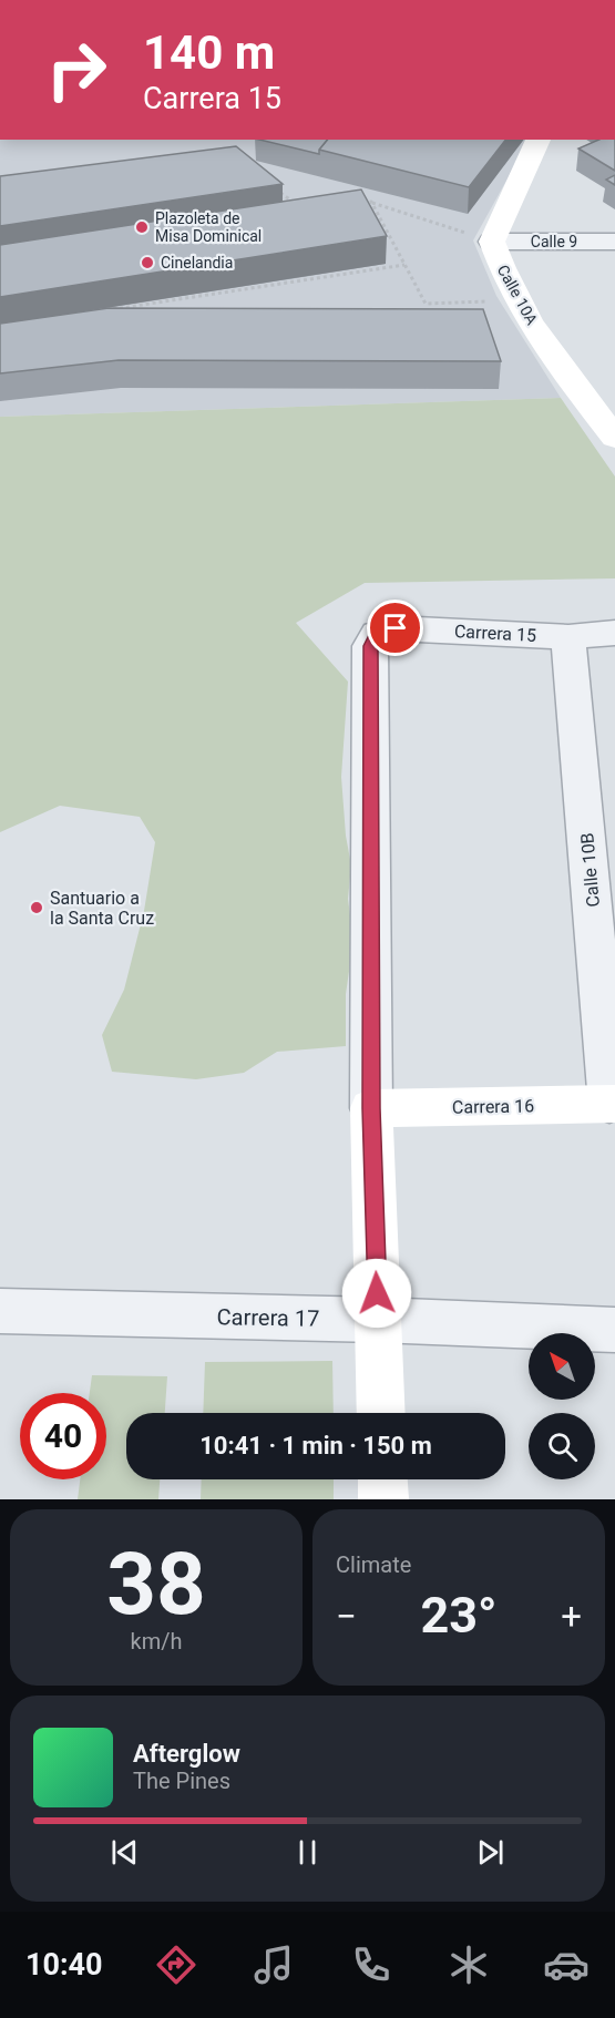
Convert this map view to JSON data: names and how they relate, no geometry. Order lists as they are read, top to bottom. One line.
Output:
{"streets":{"street":["Calle 9","Calle 10A","Carrera 15","Calle 10B","Carrera 16","Carrera 17"]},"crossings":[["Calle 9","Calle 10A"],["Carrera 15","Calle 10B"],["Carrera 15","Carrera 16"],["Calle 10B","Carrera 16"]],"places":["Plazoleta de Misa Dominical","Cinelandia","Santuario a la Santa Cruz"],"north":"top left","page":{"turn":["140 m","Carrera 15"],"limit":"40","trip":"10:41 · 1 min · 150 m","tile":[["38","km/h"],"Climate"],"heat":["−","23°","+"],"song":["Afterglow","The Pines"],"tabs":"10:40"}}
